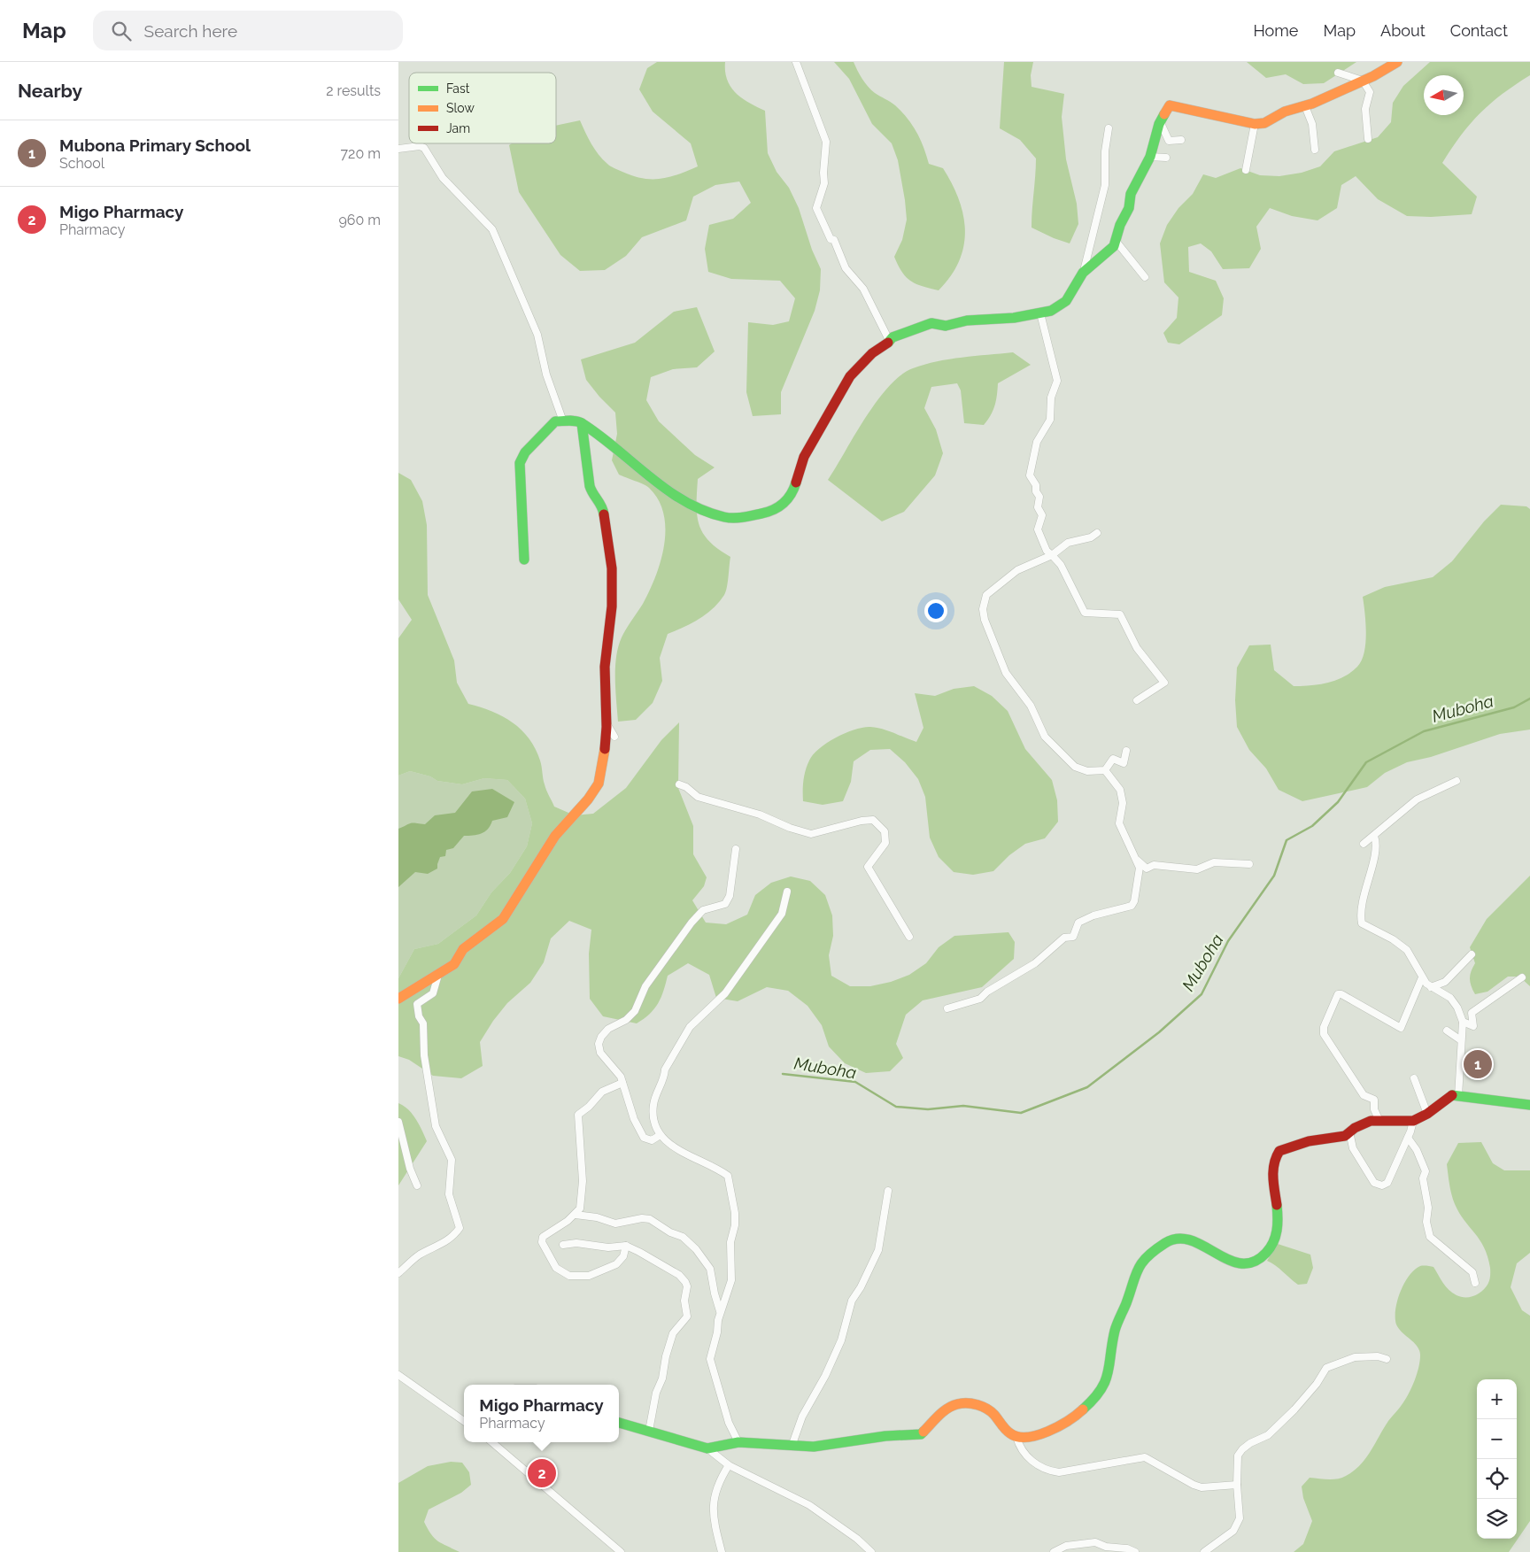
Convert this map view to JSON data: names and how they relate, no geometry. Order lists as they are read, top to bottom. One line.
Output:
{"water":["Muboha"],"legend":["Fast","Slow","Jam"],"north":"left","page":{"header":"Map","search":"Search here","nav":["Home","Map","About","Contact"],"heading":["Nearby","2 results"],"list":[{"mark":"1","name":"Mubona Primary School","note":"School","value":"720 m"},{"mark":"2","name":"Migo Pharmacy","note":"Pharmacy","value":"960 m"}],"pins":["1","2"],"map_buttons":["+","−"],"popup":["Migo Pharmacy","Pharmacy"]}}
